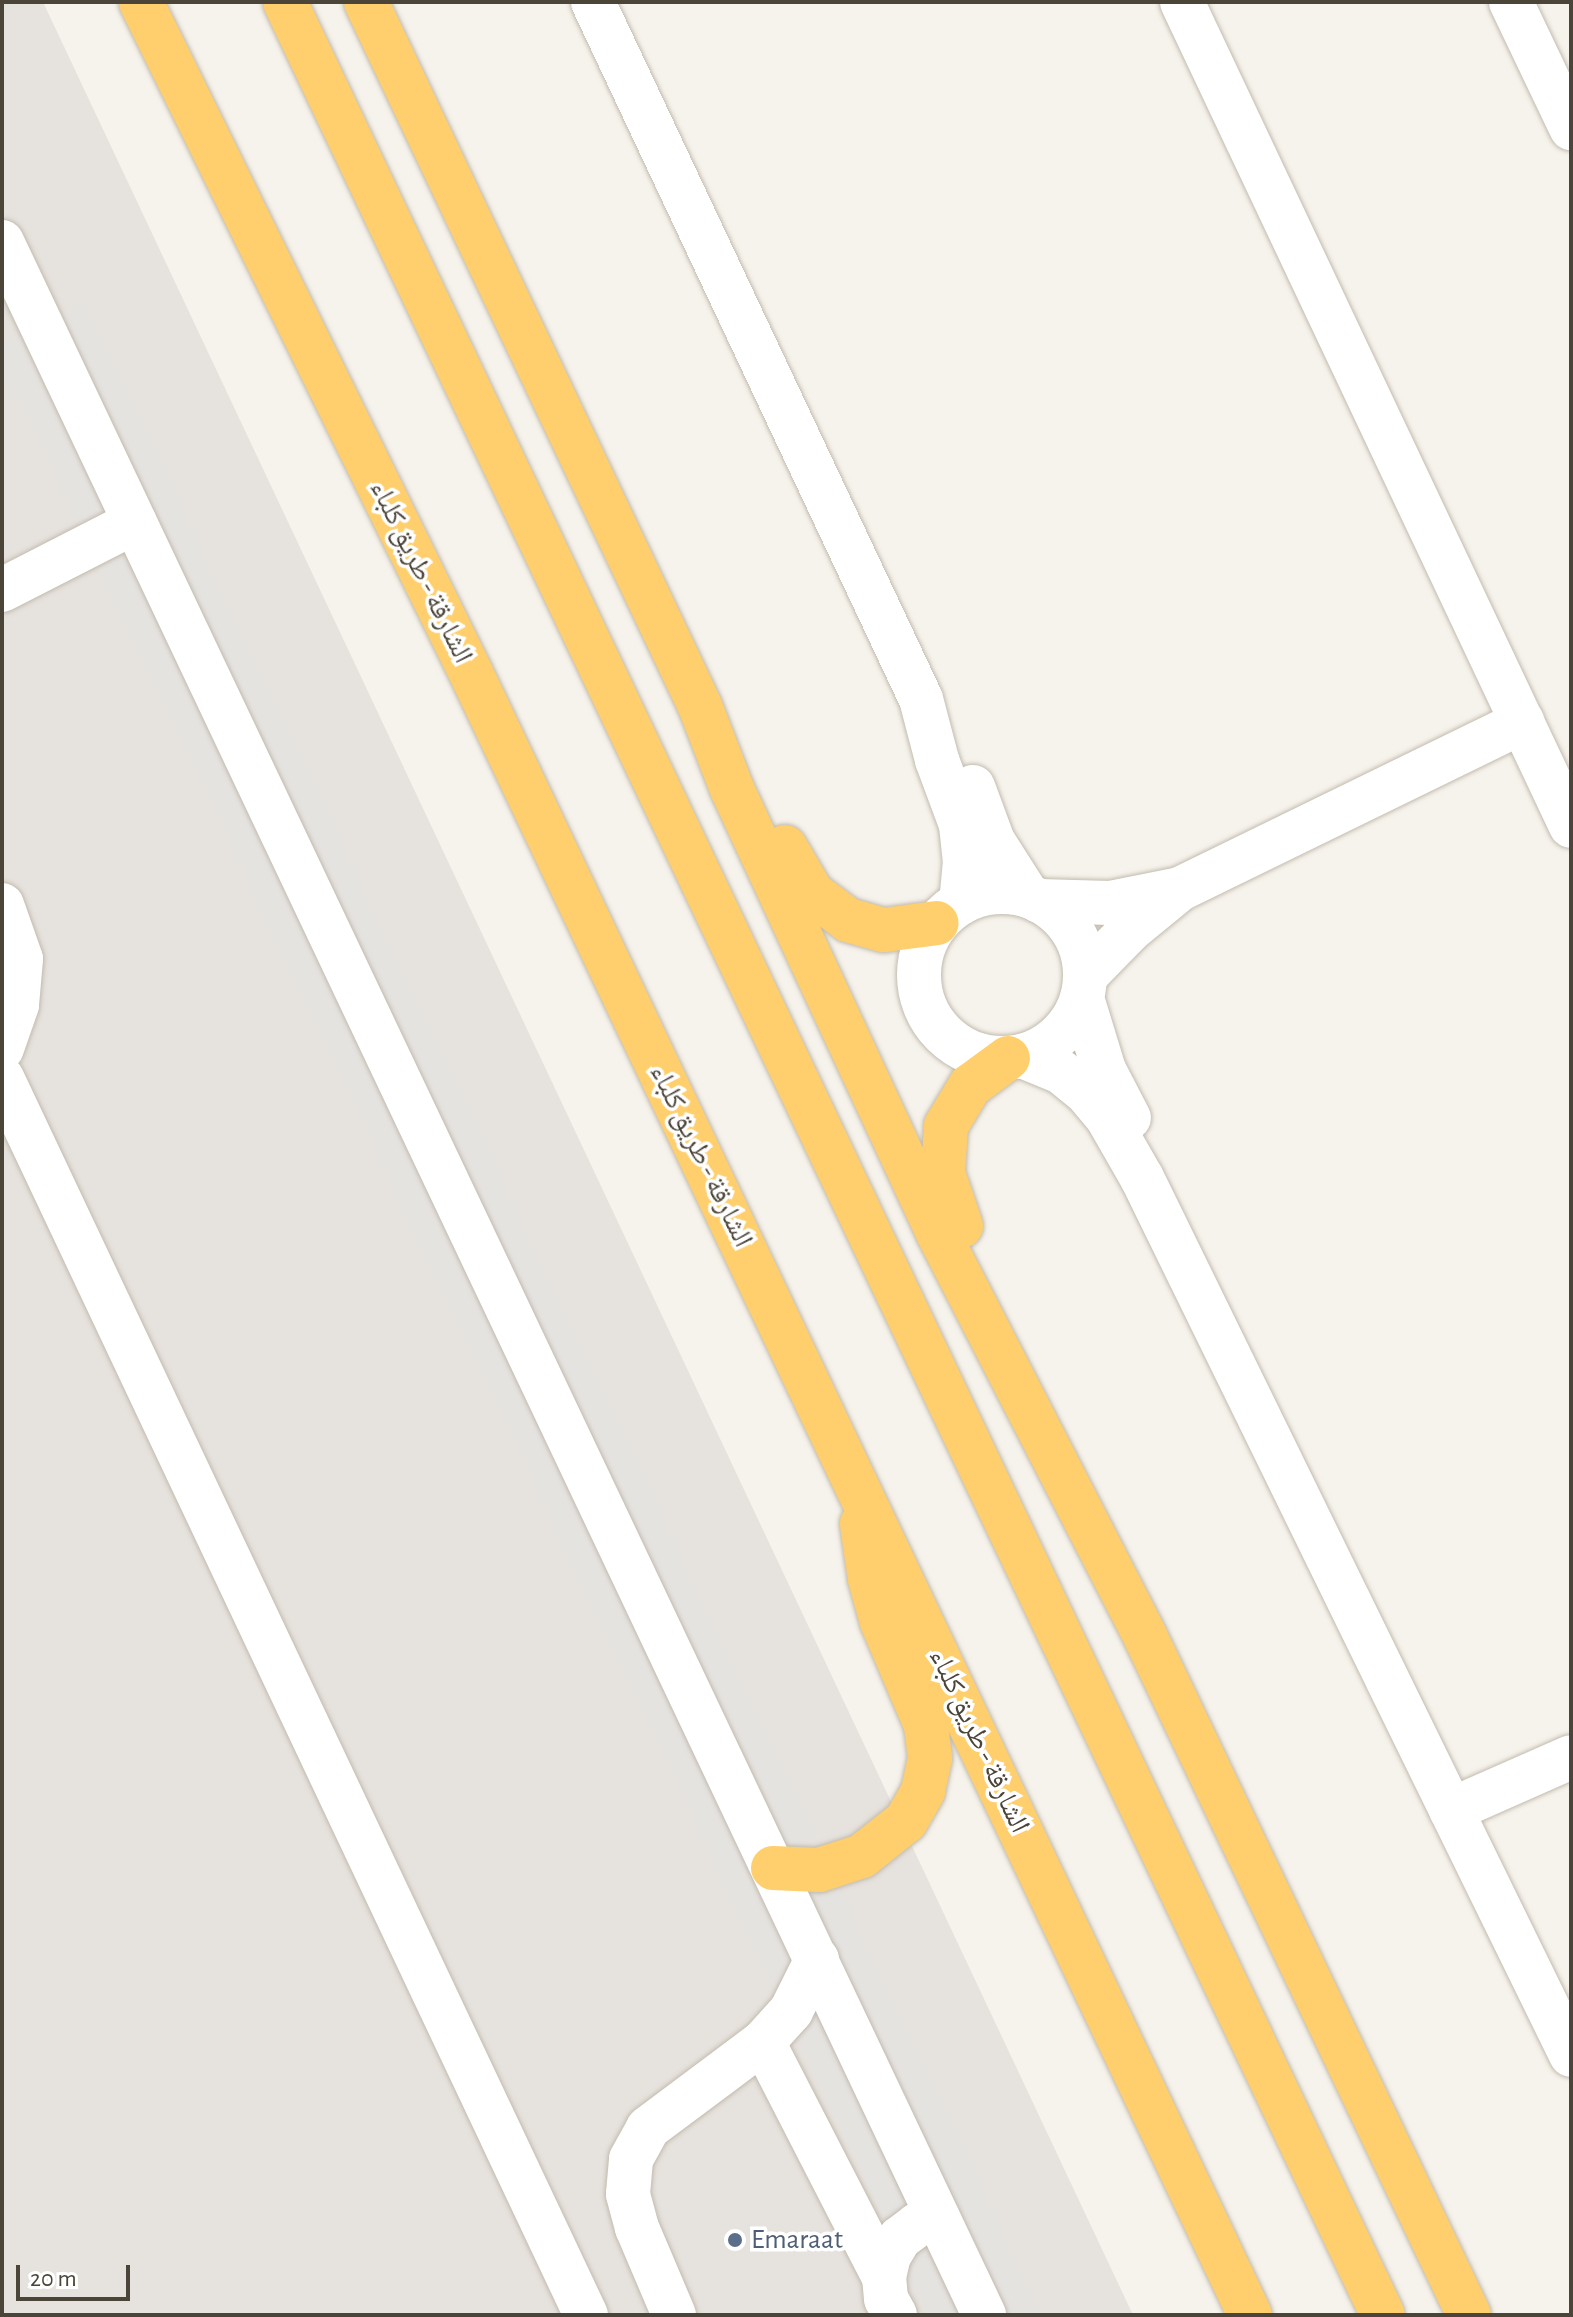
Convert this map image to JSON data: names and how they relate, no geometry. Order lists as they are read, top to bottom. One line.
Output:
{"streets":{"highway":["الشارقة - طريق كلباء"]},"places":["Emaraat"],"scale_bar":"20 m"}
